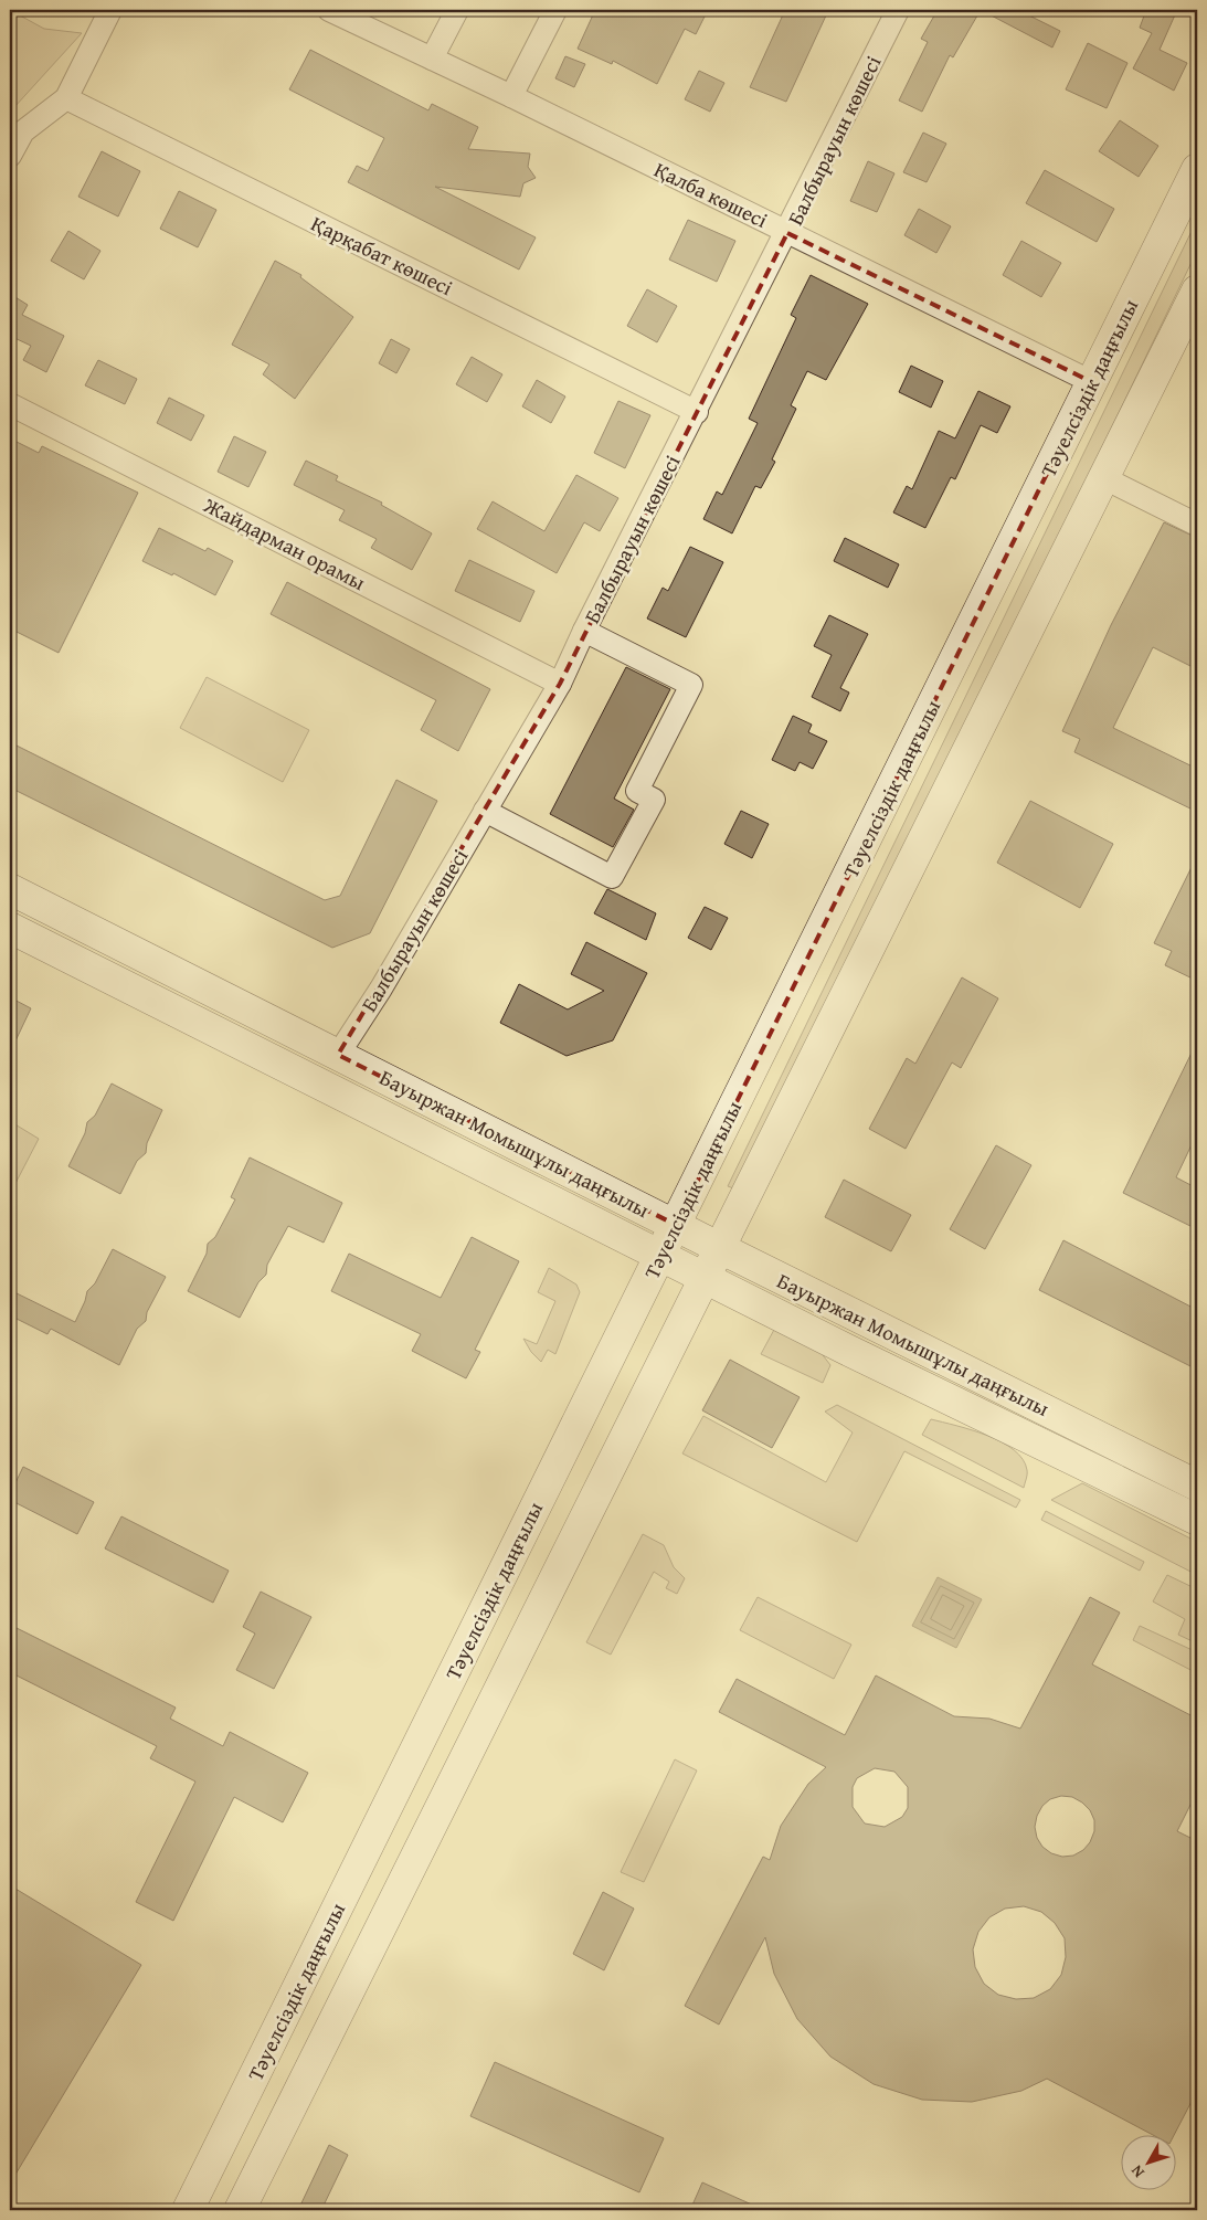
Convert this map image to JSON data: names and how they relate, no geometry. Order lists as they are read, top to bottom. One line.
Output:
{"streets":{"main road":["Тәуелсіздік даңғылы","Бауыржан Момышұлы даңғылы"],"street":["Балбырауын көшесі","Қалба көшесі","Қарқабат көшесі","Жайдарман орамы"]},"crossings":[["Балбырауын көшесі","Қалба көшесі"],["Балбырауын көшесі","Қарқабат көшесі"],["Балбырауын көшесі","Жайдарман орамы"],["Балбырауын көшесі","Бауыржан Момышұлы даңғылы"],["Қалба көшесі","Тәуелсіздік даңғылы"],["Тәуелсіздік даңғылы","Бауыржан Момышұлы даңғылы"]],"north":"bottom left"}
